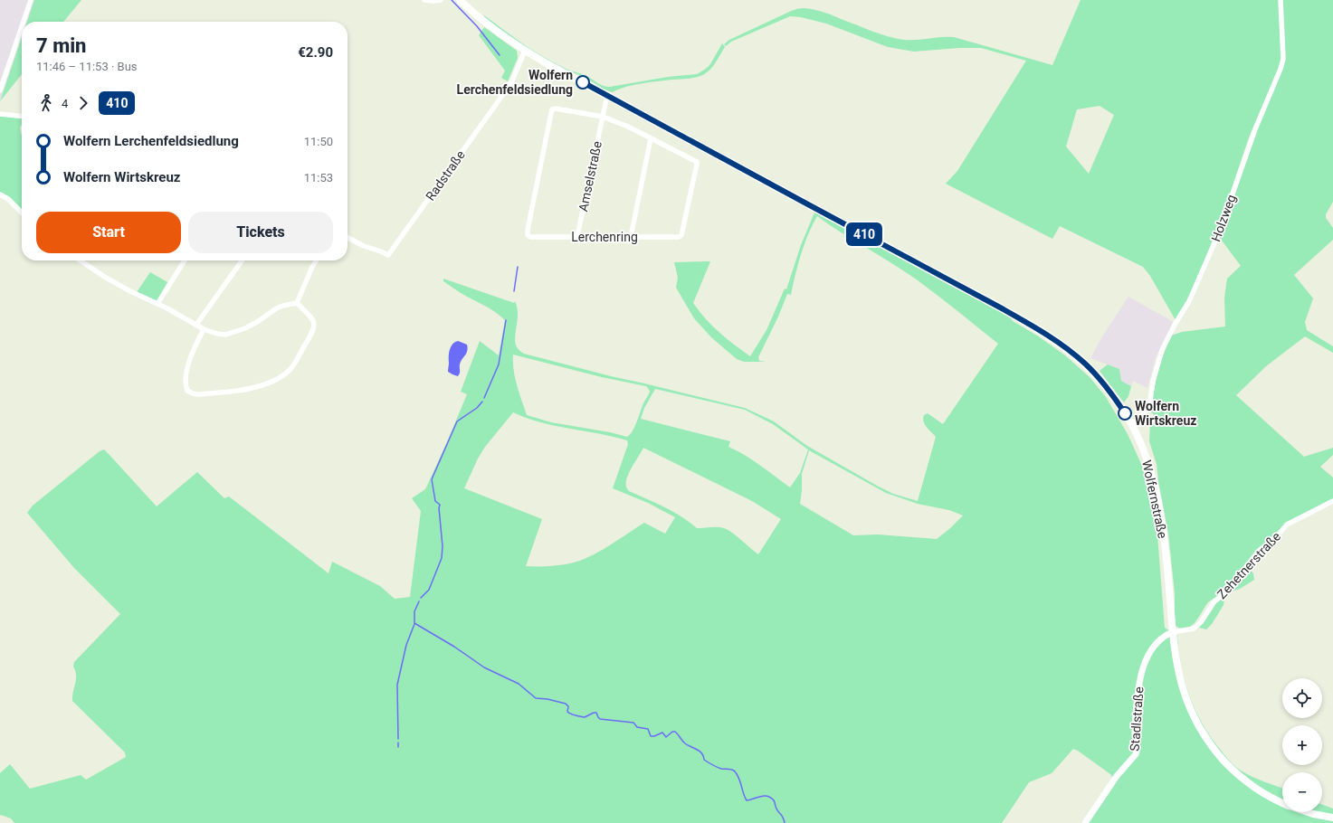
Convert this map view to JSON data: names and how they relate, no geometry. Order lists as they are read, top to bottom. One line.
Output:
{"streets":{"main road":["Wolfernstraße"],"street":["Radstraße","Amselstraße","Holzweg","Lerchenring","Zehetnerstraße","Stadlstraße"]},"crossings":[["Radstraße","Wolfernstraße"],["Amselstraße","Lerchenring"],["Holzweg","Wolfernstraße"],["Wolfernstraße","Zehetnerstraße"],["Wolfernstraße","Stadlstraße"],["Zehetnerstraße","Stadlstraße"]],"places":["Wolfern Lerchenfeldsiedlung","Wolfern Wirtskreuz"],"lines":["bus line 410"],"page":{"on_map":"410","heading":["7 min","11:46 – 11:53 · Bus","€2.90"],"legs":["4","410"],"list":[{"name":"Wolfern Lerchenfeldsiedlung","value":"11:50"},{"name":"Wolfern Wirtskreuz","value":"11:53"}],"buttons":["Start","Tickets"],"map_buttons":["+","−"]}}
